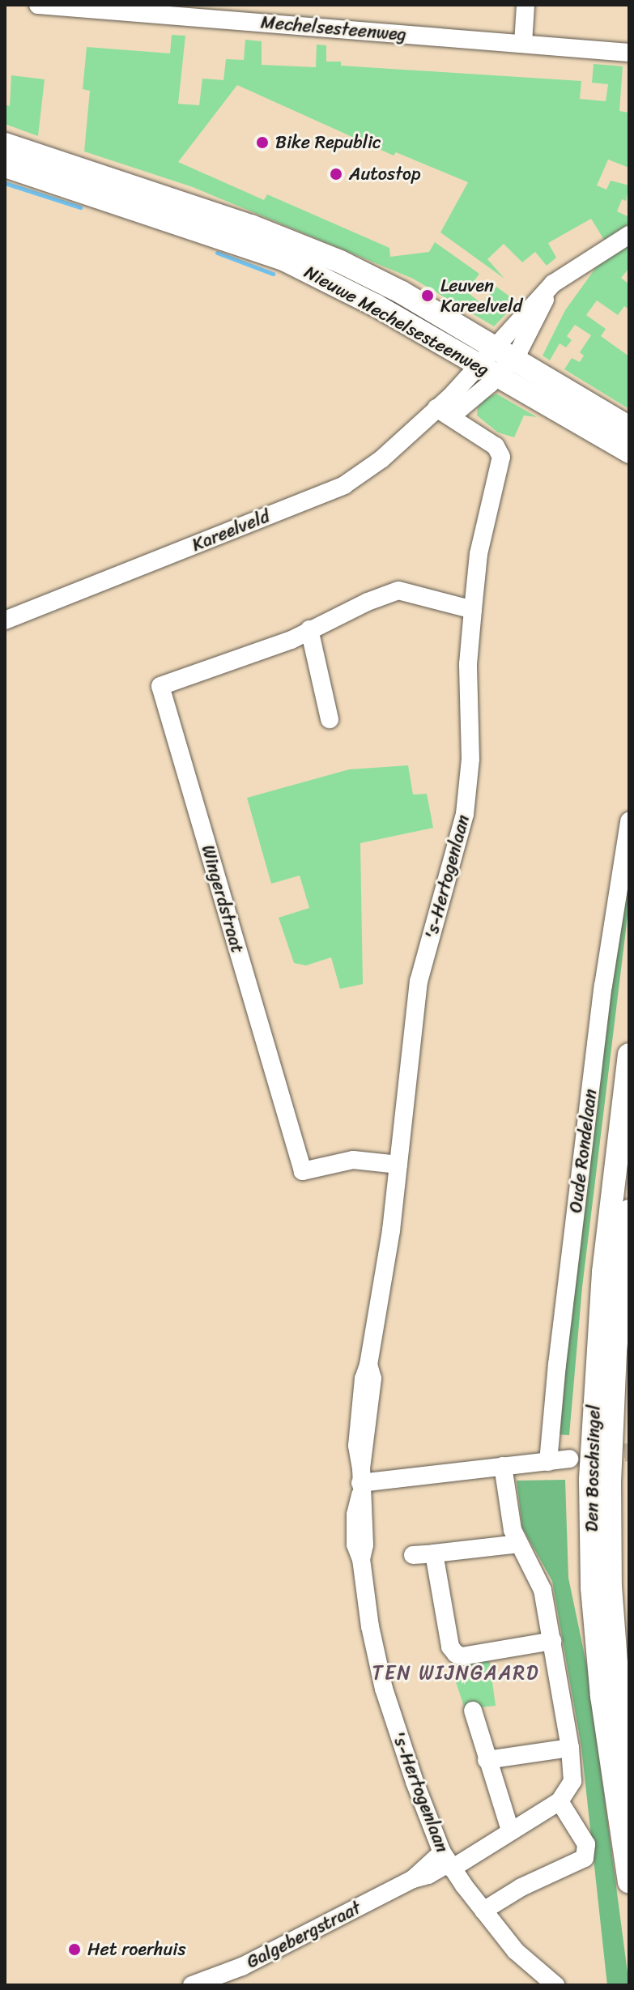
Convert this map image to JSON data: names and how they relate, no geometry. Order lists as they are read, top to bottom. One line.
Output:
{"streets":{"main road":["Nieuwe Mechelsesteenweg","Den Boschsingel"],"street":["Mechelsesteenweg","Kareelveld","'s-Hertogenlaan","Wingerdstraat","Oude Rondelaan","Galgebergstraat"]},"crossings":[["'s-Hertogenlaan","Wingerdstraat"],["'s-Hertogenlaan","Galgebergstraat"]],"districts":["TEN WIJNGAARD"],"places":["Bike Republic","Autostop","Leuven Kareelveld","Het roerhuis"]}
